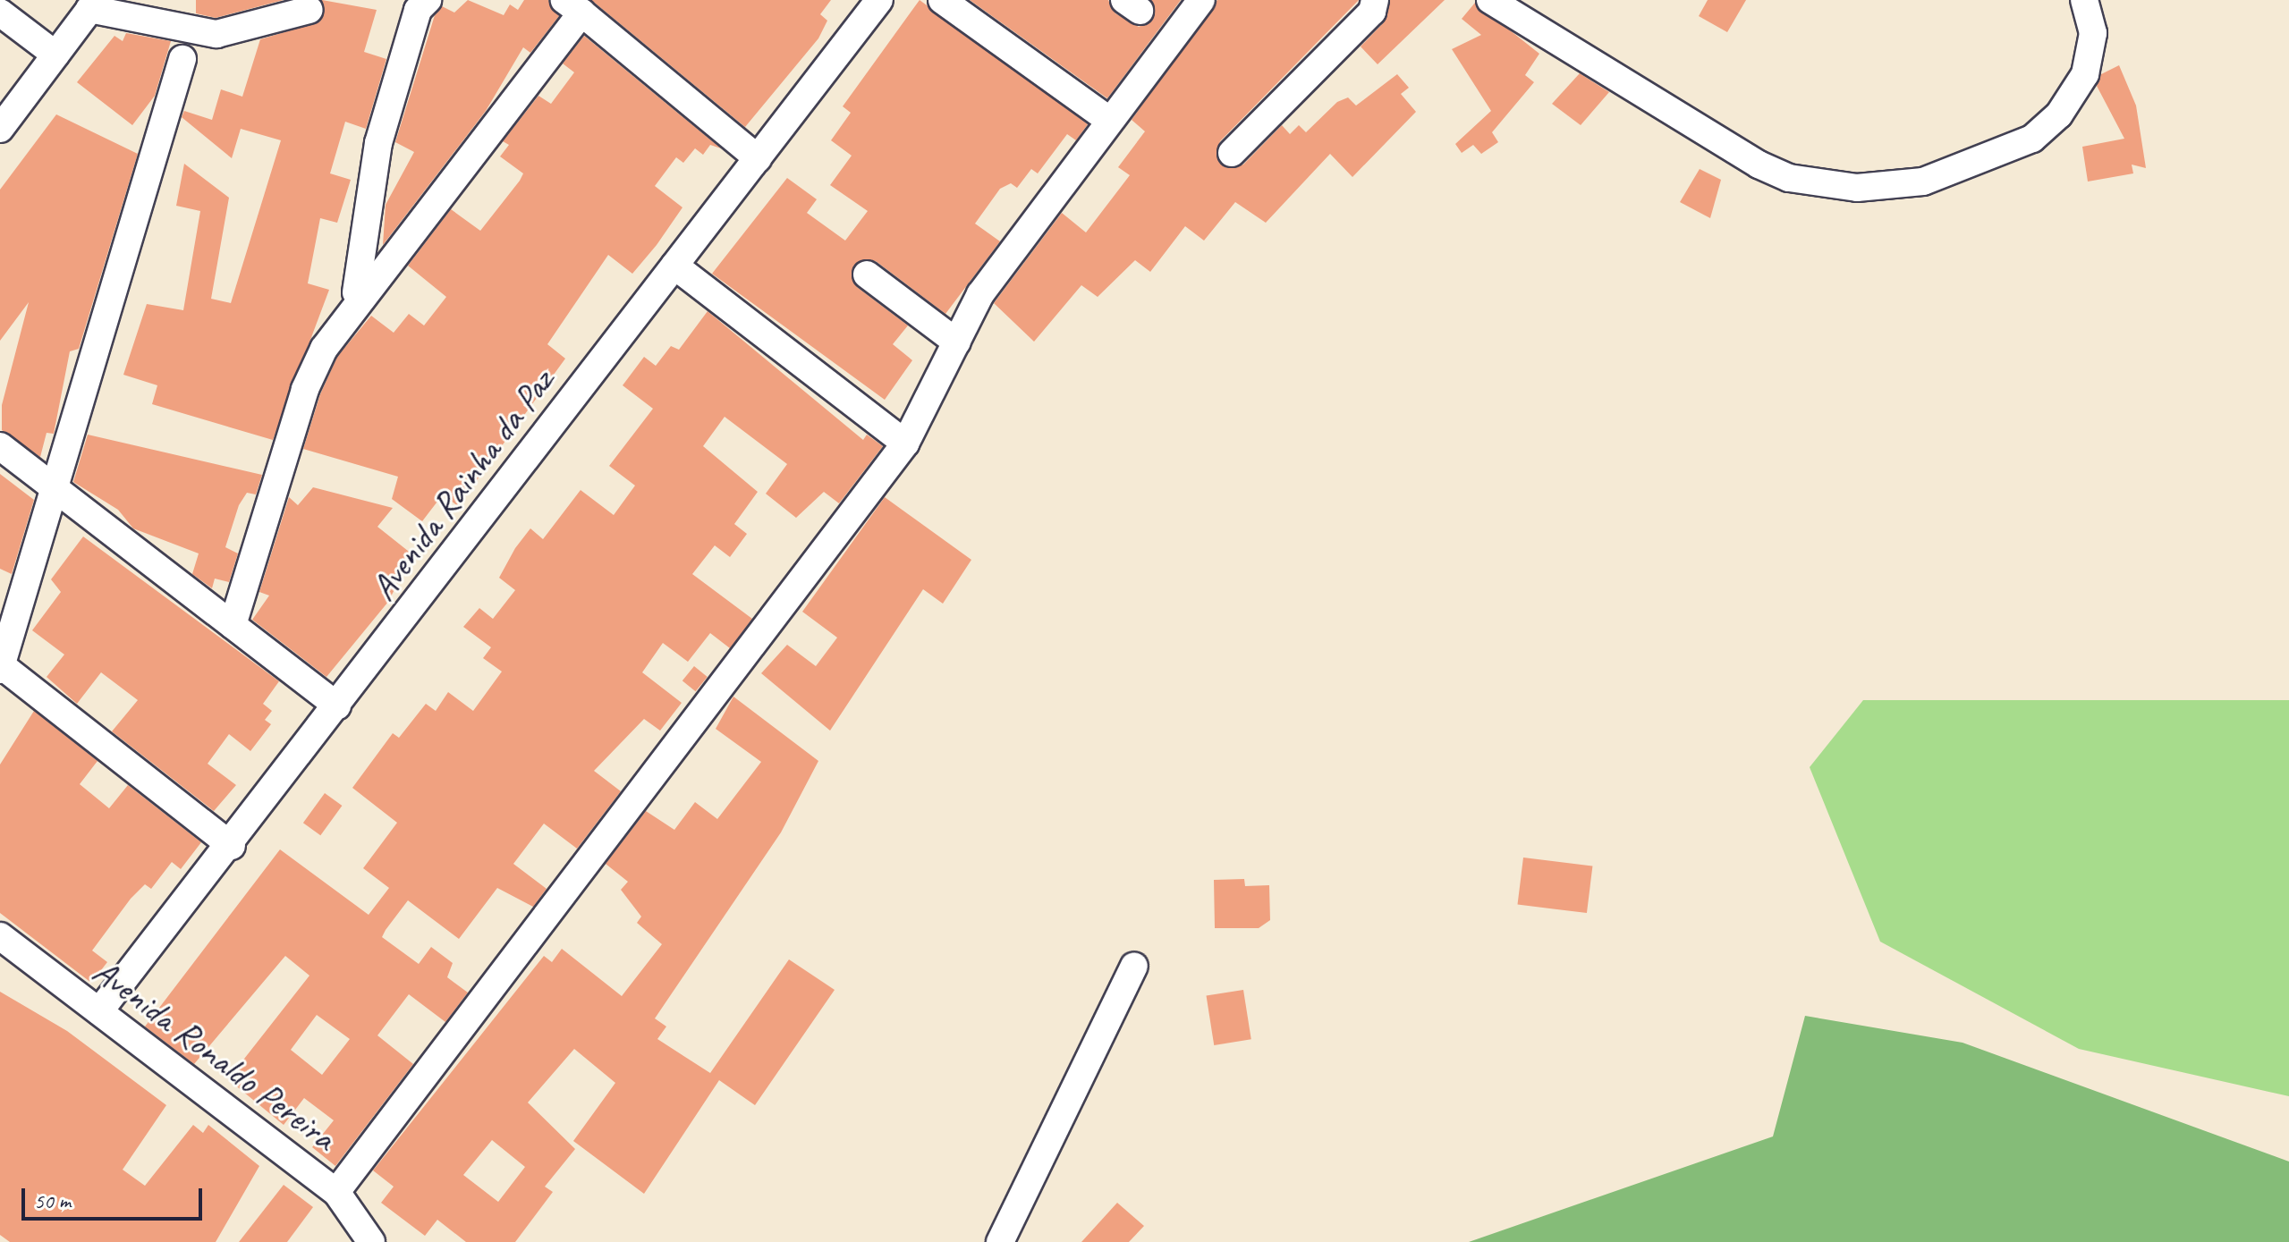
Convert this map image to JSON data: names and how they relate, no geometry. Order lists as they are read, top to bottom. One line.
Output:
{"streets":{"street":["Avenida Rainha da Paz","Avenida Ronaldo Pereira"]},"crossings":[["Avenida Rainha da Paz","Avenida Ronaldo Pereira"]],"scale_bar":"50 m"}
